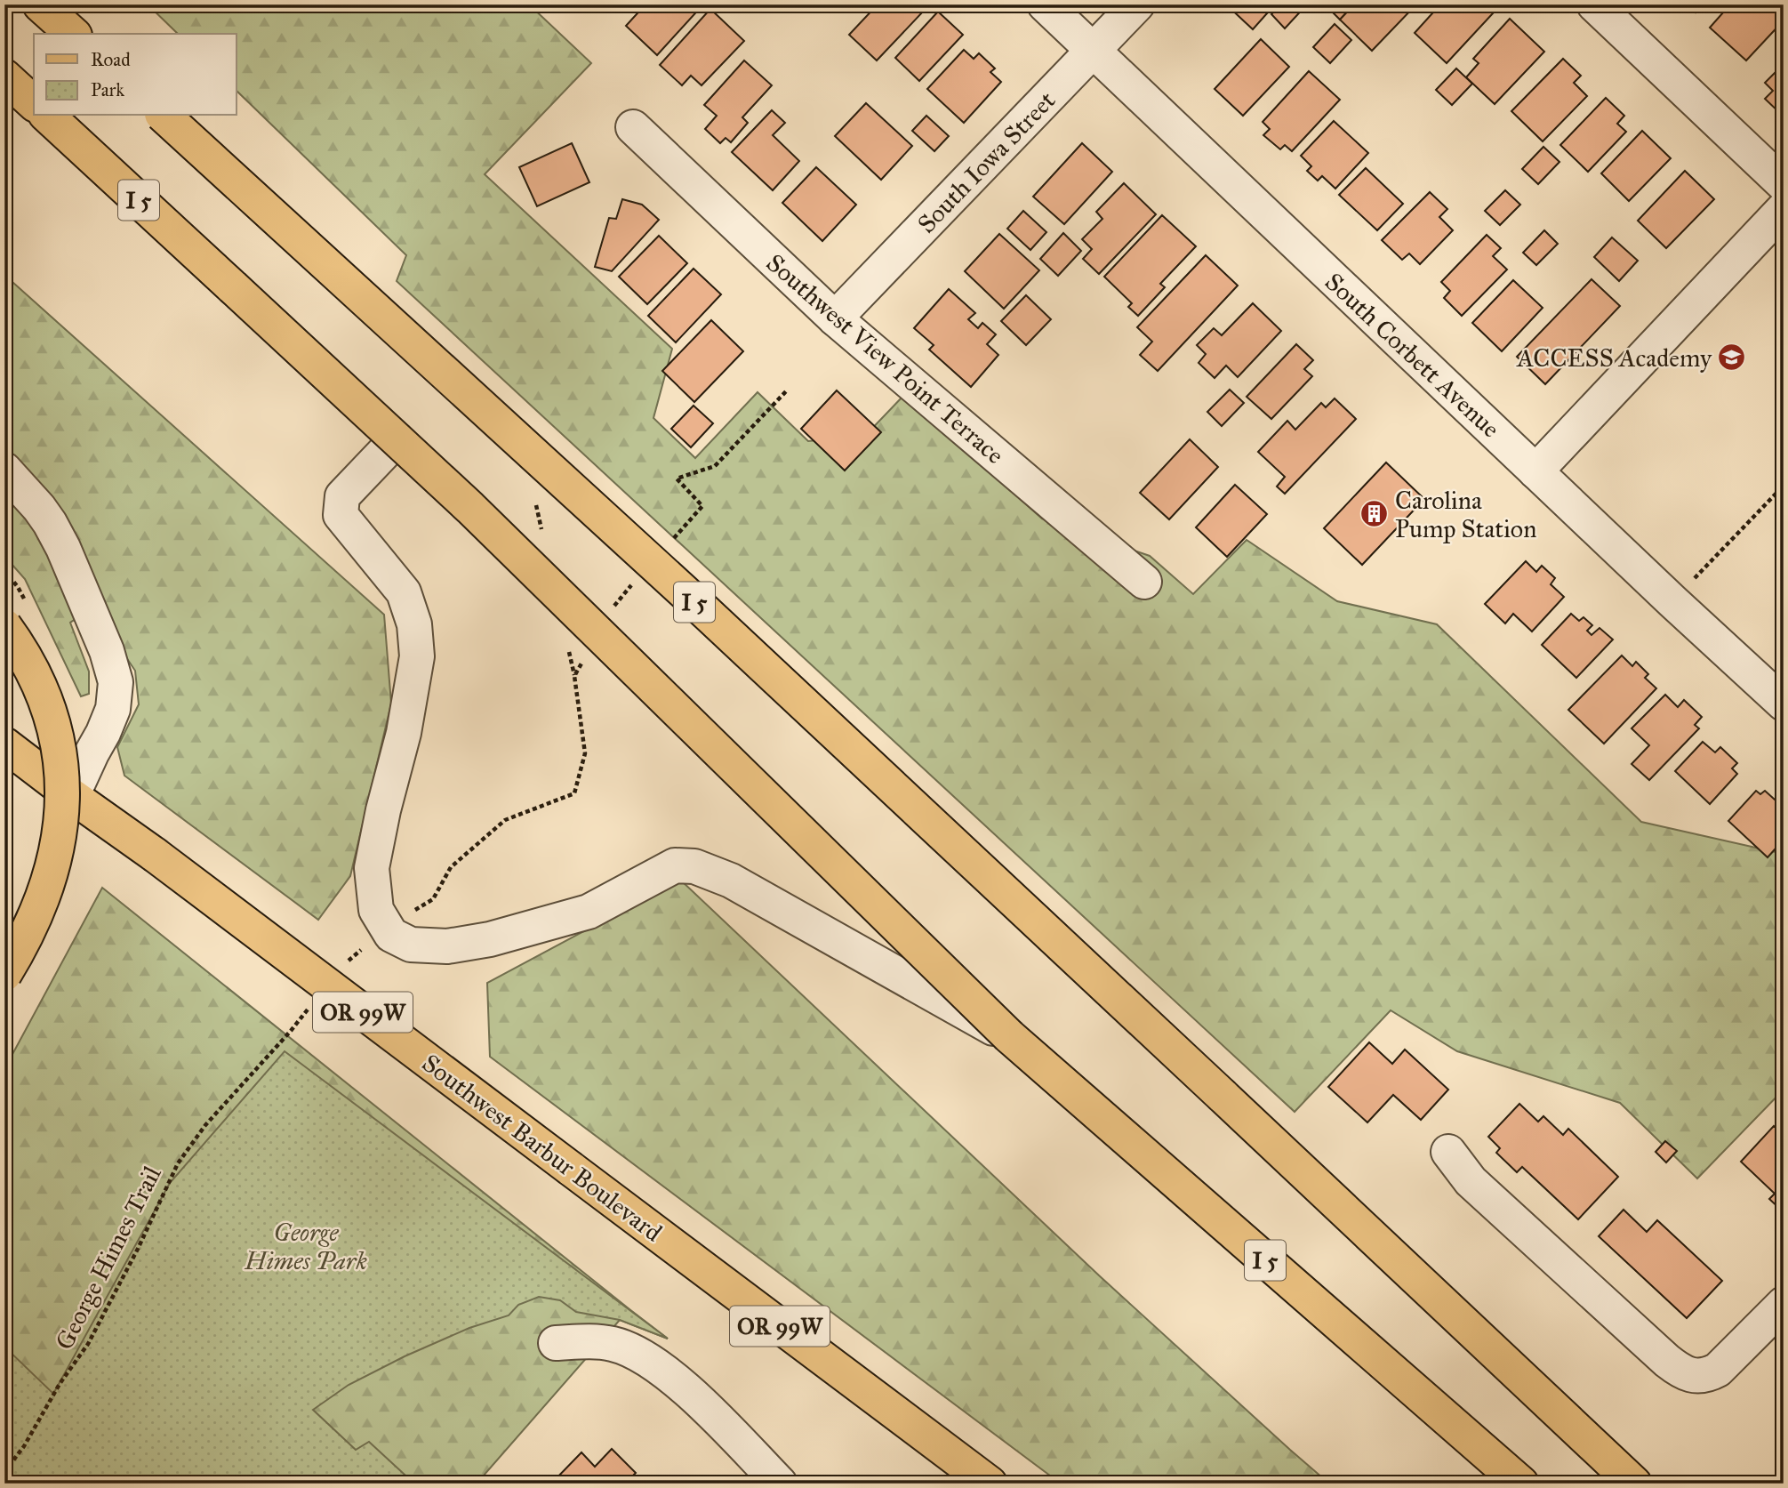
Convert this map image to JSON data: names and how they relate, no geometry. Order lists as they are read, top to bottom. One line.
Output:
{"streets":{"main road":["I 5","OR 99W","Southwest Barbur Boulevard"],"street":["South Iowa Street","South Corbett Avenue","Southwest View Point Terrace"],"path":["George Himes Trail"]},"crossings":[["South Iowa Street","South Corbett Avenue"],["South Iowa Street","Southwest View Point Terrace"]],"parks":["George Himes Park"],"places":{"school or university":["ACCESS Academy"],"building":["Carolina Pump Station"]},"legend":["Road","Park"]}
